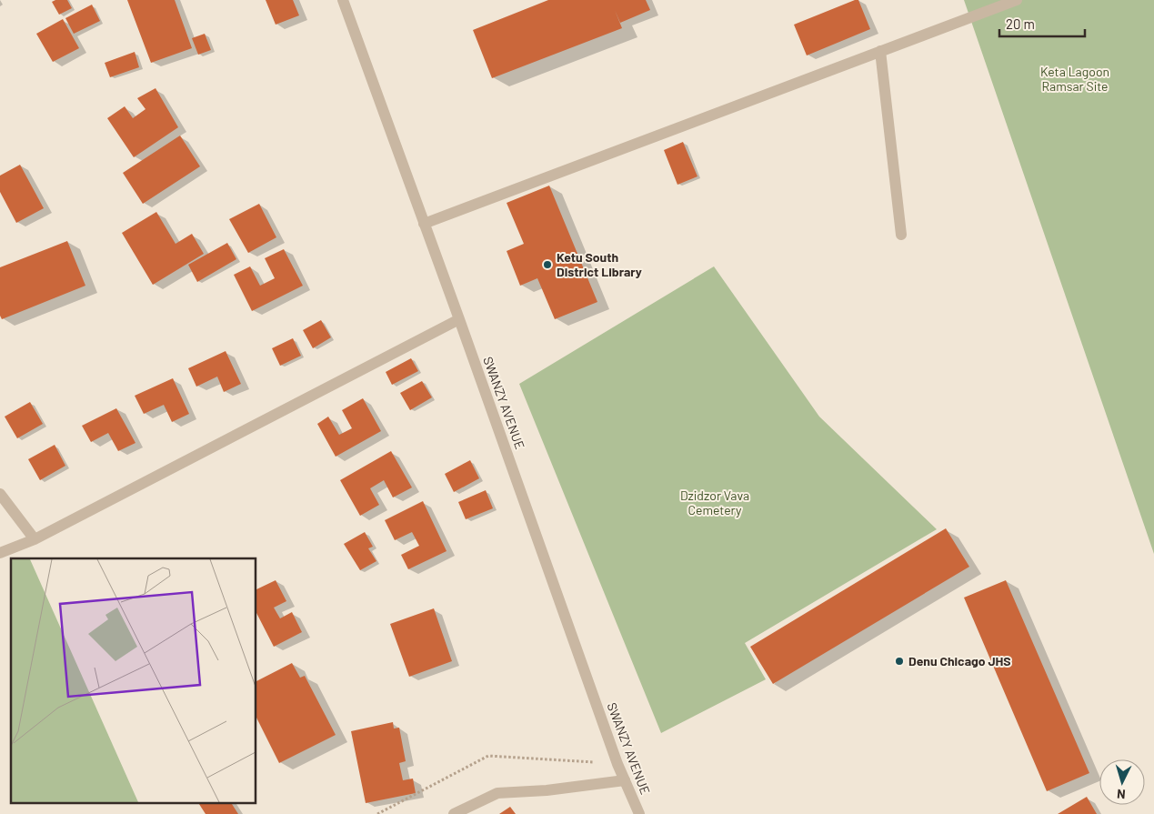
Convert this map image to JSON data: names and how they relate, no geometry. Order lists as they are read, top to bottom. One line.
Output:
{"streets":{"street":["SWANZY AVENUE"]},"parks":["Keta Lagoon Ramsar Site","Dzidzor Vava Cemetery"],"places":["Ketu South District Library","Denu Chicago JHS"],"scale_bar":"20 m","north":"bottom"}
